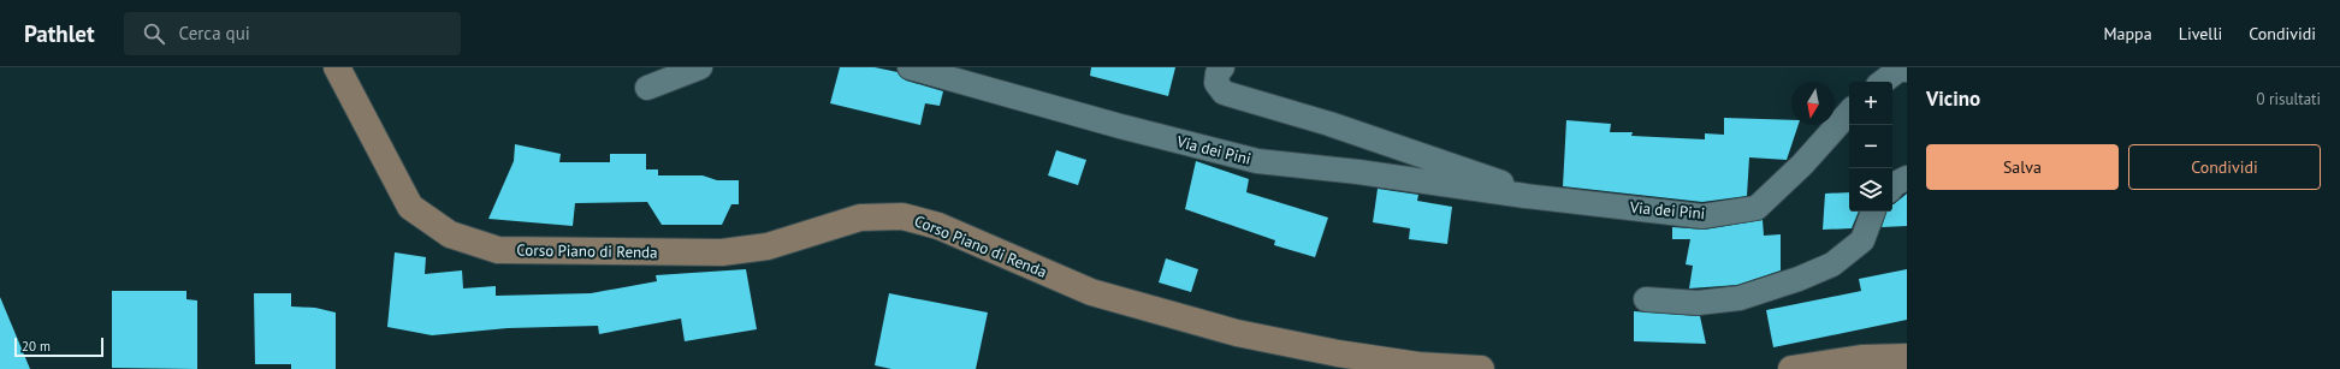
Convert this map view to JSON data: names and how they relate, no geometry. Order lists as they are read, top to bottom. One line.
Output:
{"streets":{"main road":["Corso Piano di Renda"],"street":["Via dei Pini"]},"scale_bar":"20 m","north":"bottom","page":{"header":"Pathlet","search":"Cerca qui","nav":["Mappa","Livelli","Condividi"],"heading":["Vicino","0 risultati"],"map_buttons":["+","−"],"buttons":["Salva","Condividi"],"scale":"20 m"}}
